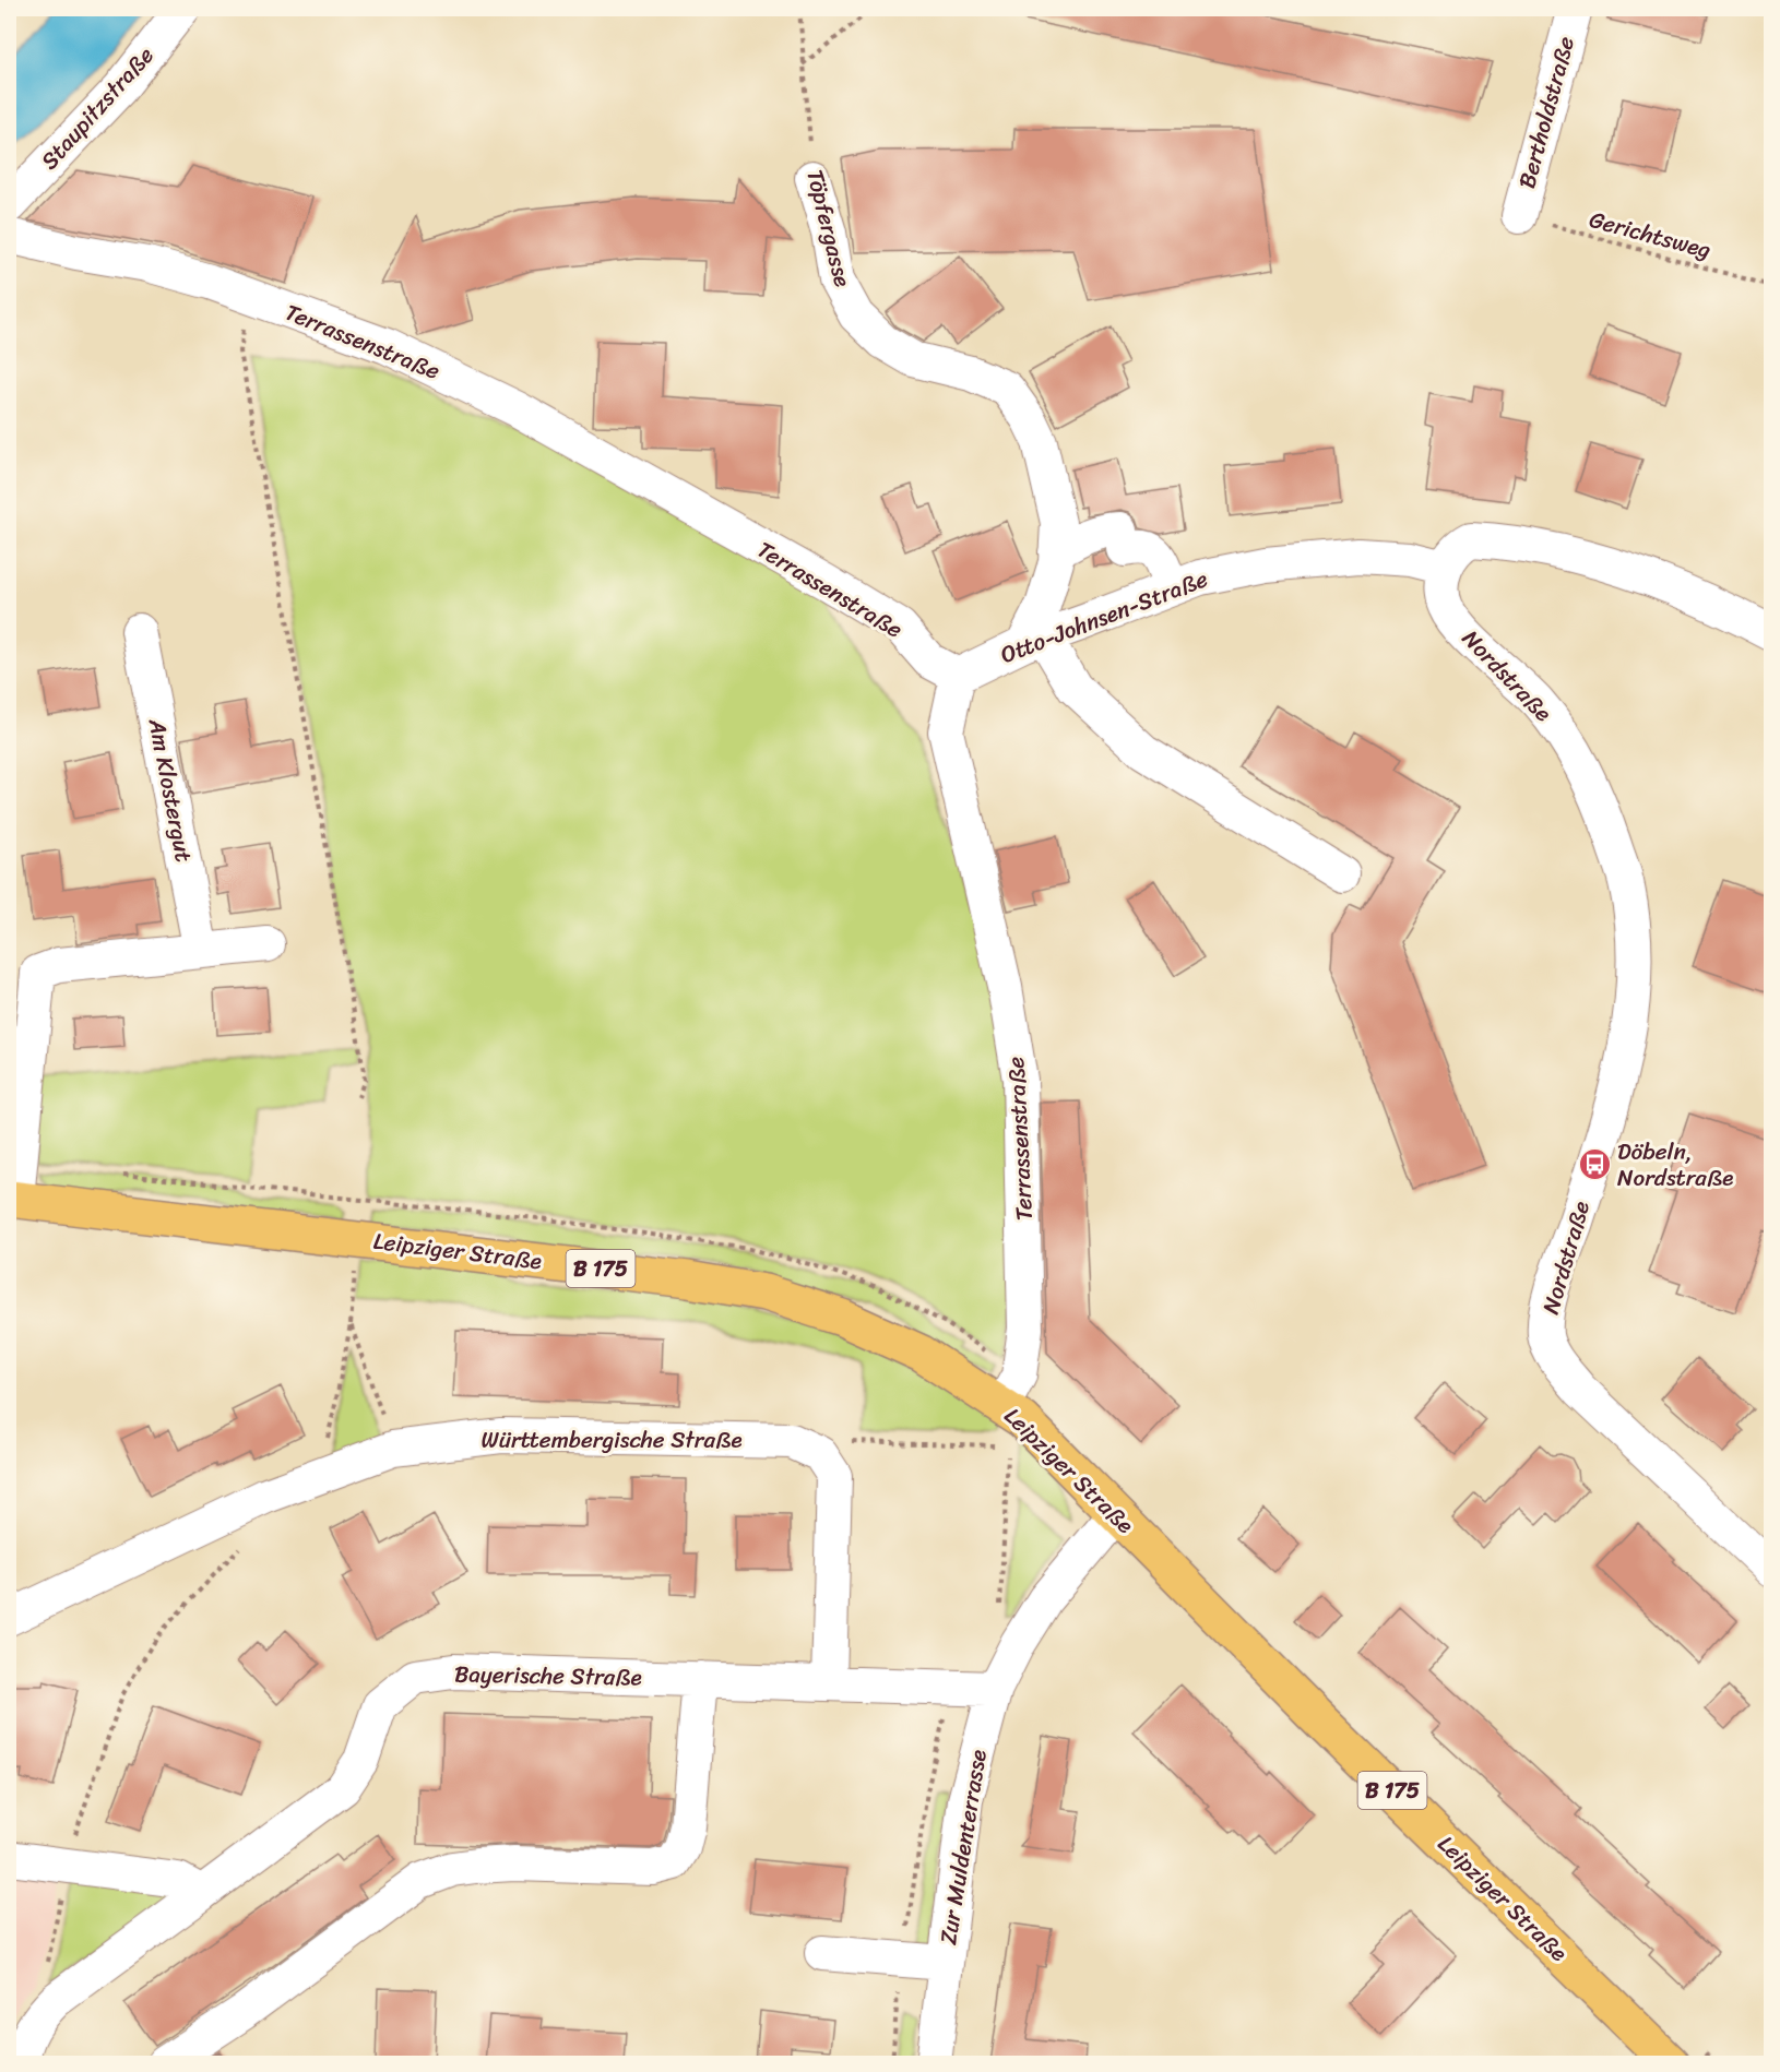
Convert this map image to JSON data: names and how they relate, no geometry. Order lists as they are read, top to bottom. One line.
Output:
{"streets":{"main road":["Leipziger Straße","B 175"],"street":["Staupitzstraße","Bertholdstraße","Töpfergasse","Terrassenstraße","Otto-Johnsen-Straße","Nordstraße","Am Klostergut","Württembergische Straße","Bayerische Straße","Zur Muldenterrasse"],"path":["Gerichtsweg"]},"crossings":[["Bertholdstraße","Gerichtsweg"],["Töpfergasse","Otto-Johnsen-Straße"],["Terrassenstraße","Otto-Johnsen-Straße"],["Terrassenstraße","Leipziger Straße"],["Otto-Johnsen-Straße","Nordstraße"],["Leipziger Straße","Zur Muldenterrasse"],["Württembergische Straße","Bayerische Straße"],["Bayerische Straße","Zur Muldenterrasse"]],"places":{"bus stop":["Döbeln, Nordstraße"]}}
